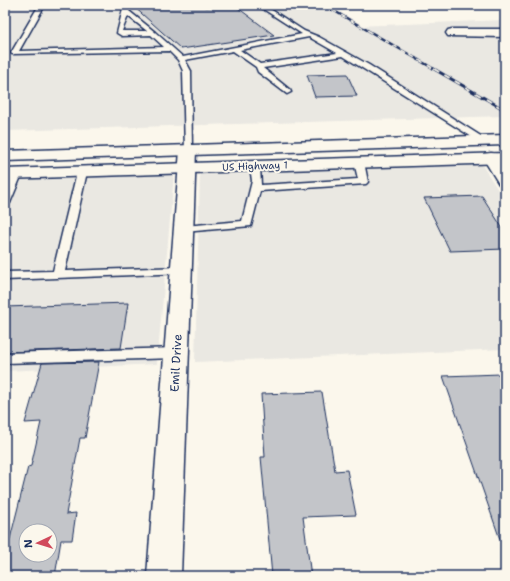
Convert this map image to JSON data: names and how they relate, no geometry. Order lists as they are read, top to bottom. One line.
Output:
{"streets":{"main road":["US Highway 1","Emil Drive"]},"crossings":[["US Highway 1","Emil Drive"]],"north":"left"}
